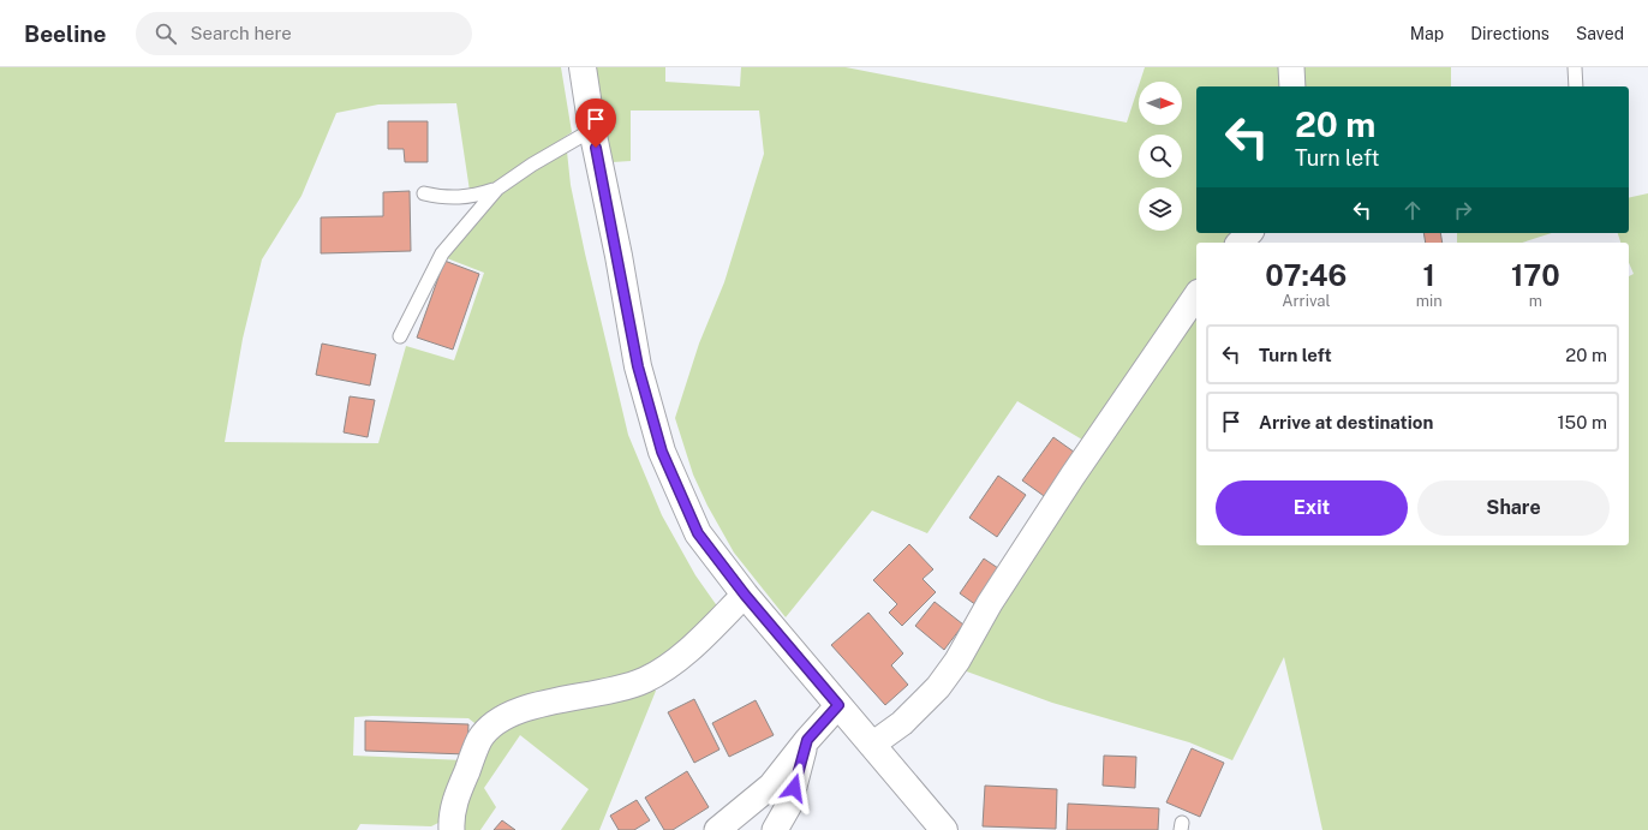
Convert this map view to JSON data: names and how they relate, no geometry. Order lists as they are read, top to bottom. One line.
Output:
{"north":"right","page":{"header":"Beeline","search":"Search here","nav":["Map","Directions","Saved"],"turn":["20 m","Turn left"],"eta":["07:46","Arrival","1","min","170","m"],"list":[{"name":"Turn left","value":"20 m"},{"name":"Arrive at destination","value":"150 m"}],"buttons":["Exit","Share"]}}
